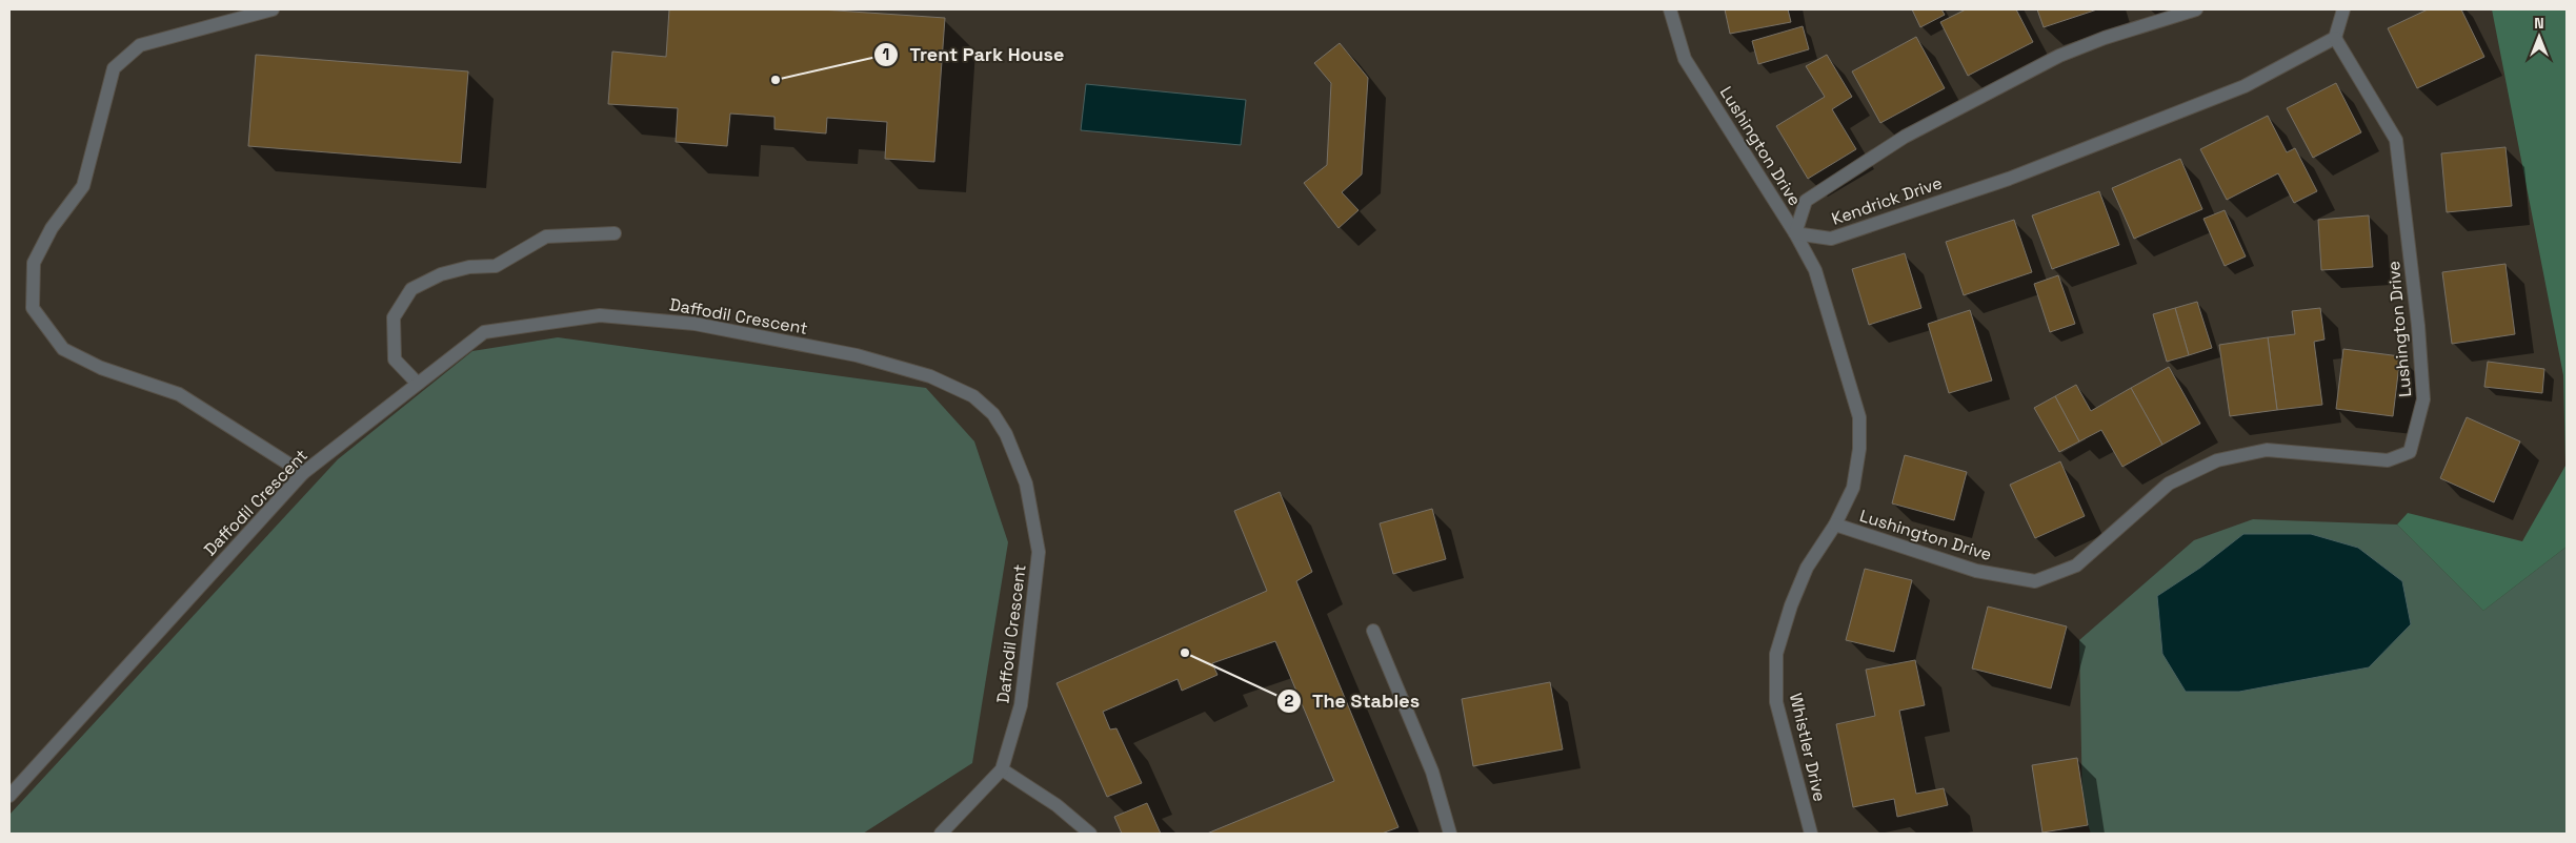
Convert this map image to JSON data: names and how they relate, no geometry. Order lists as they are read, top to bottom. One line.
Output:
{"streets":{"street":["Lushington Drive","Kendrick Drive","Daffodil Crescent","Whistler Drive"]},"crossings":[["Lushington Drive","Kendrick Drive"],["Lushington Drive","Whistler Drive"]],"places":["Trent Park House","The Stables"],"north":"top"}
